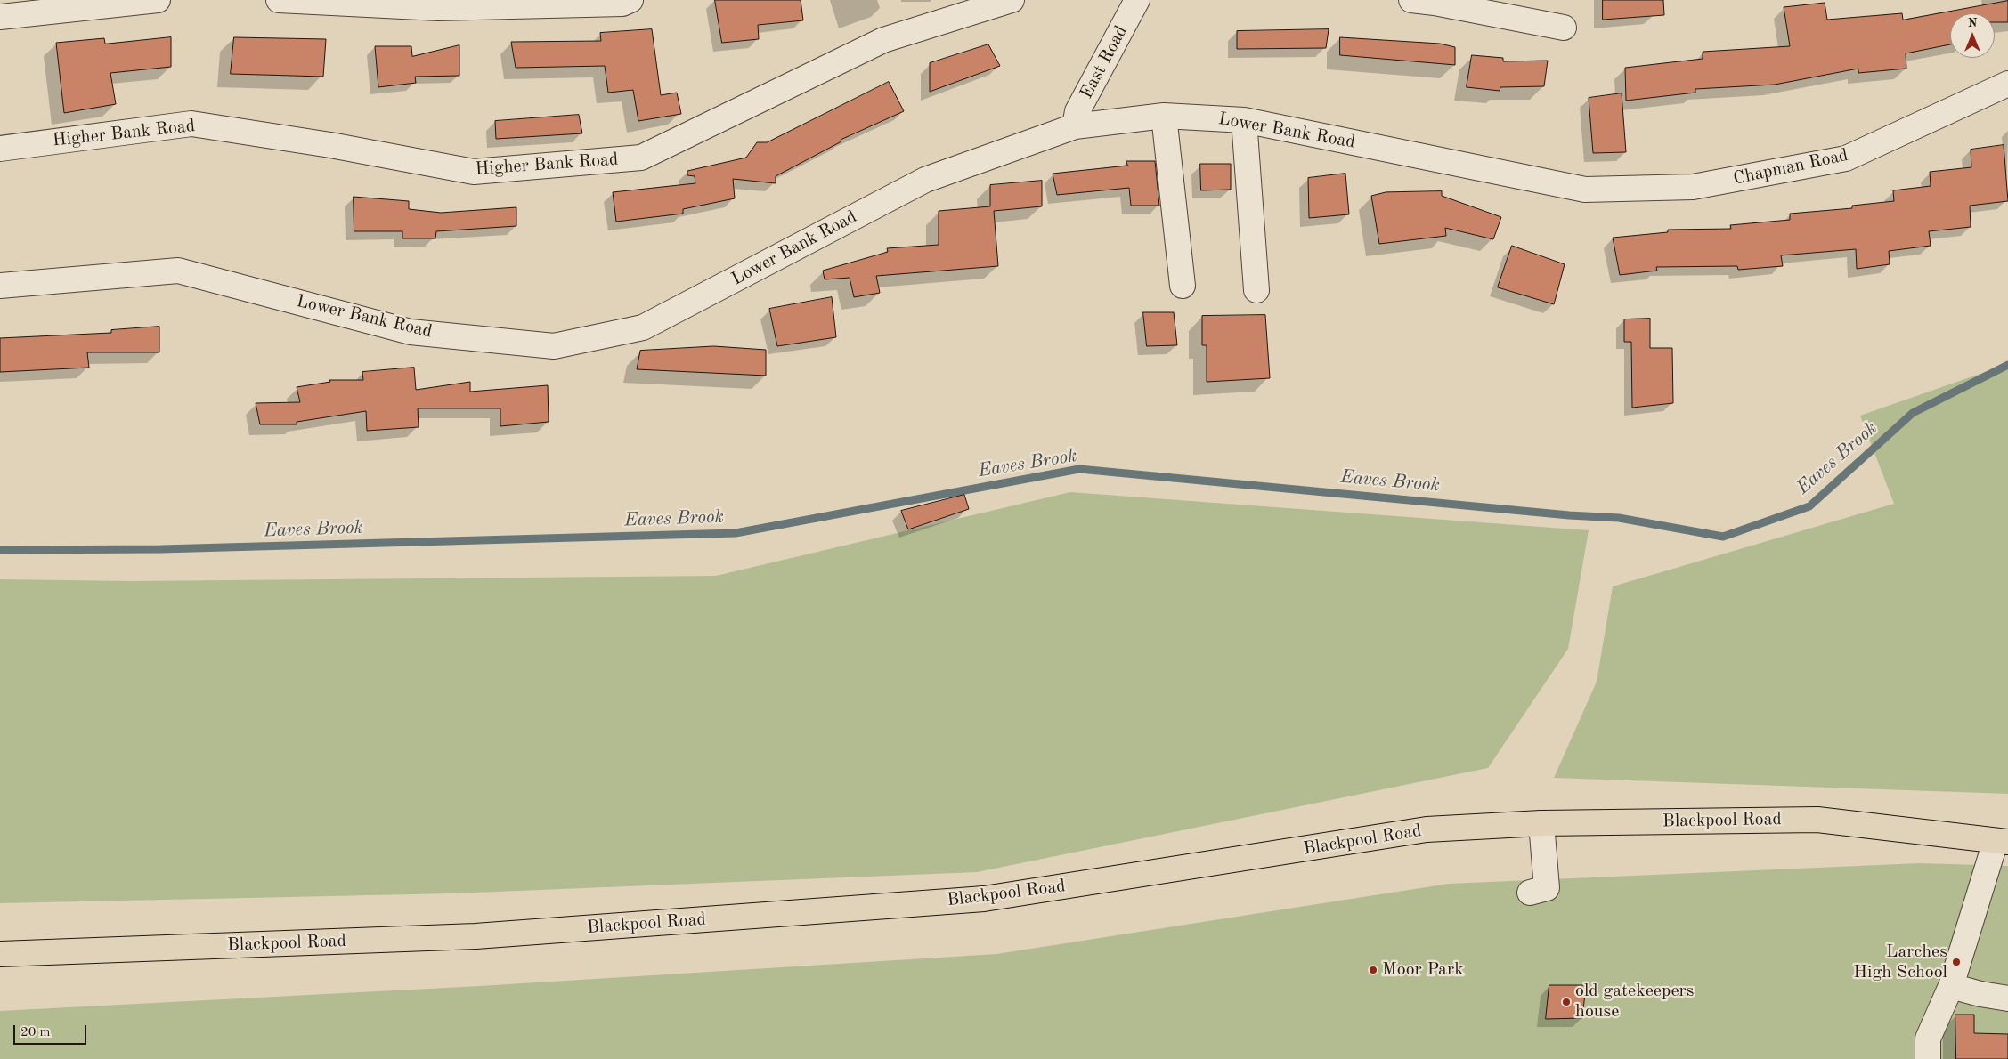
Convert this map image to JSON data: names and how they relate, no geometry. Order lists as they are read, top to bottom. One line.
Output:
{"streets":{"highway":["Blackpool Road"],"street":["East Road","Lower Bank Road","Higher Bank Road","Chapman Road"]},"crossings":[["East Road","Lower Bank Road"],["Lower Bank Road","Chapman Road"]],"water":["Eaves Brook"],"places":["Larches High School","Moor Park","old gatekeepers house"],"scale_bar":"20 m","north":"top"}
